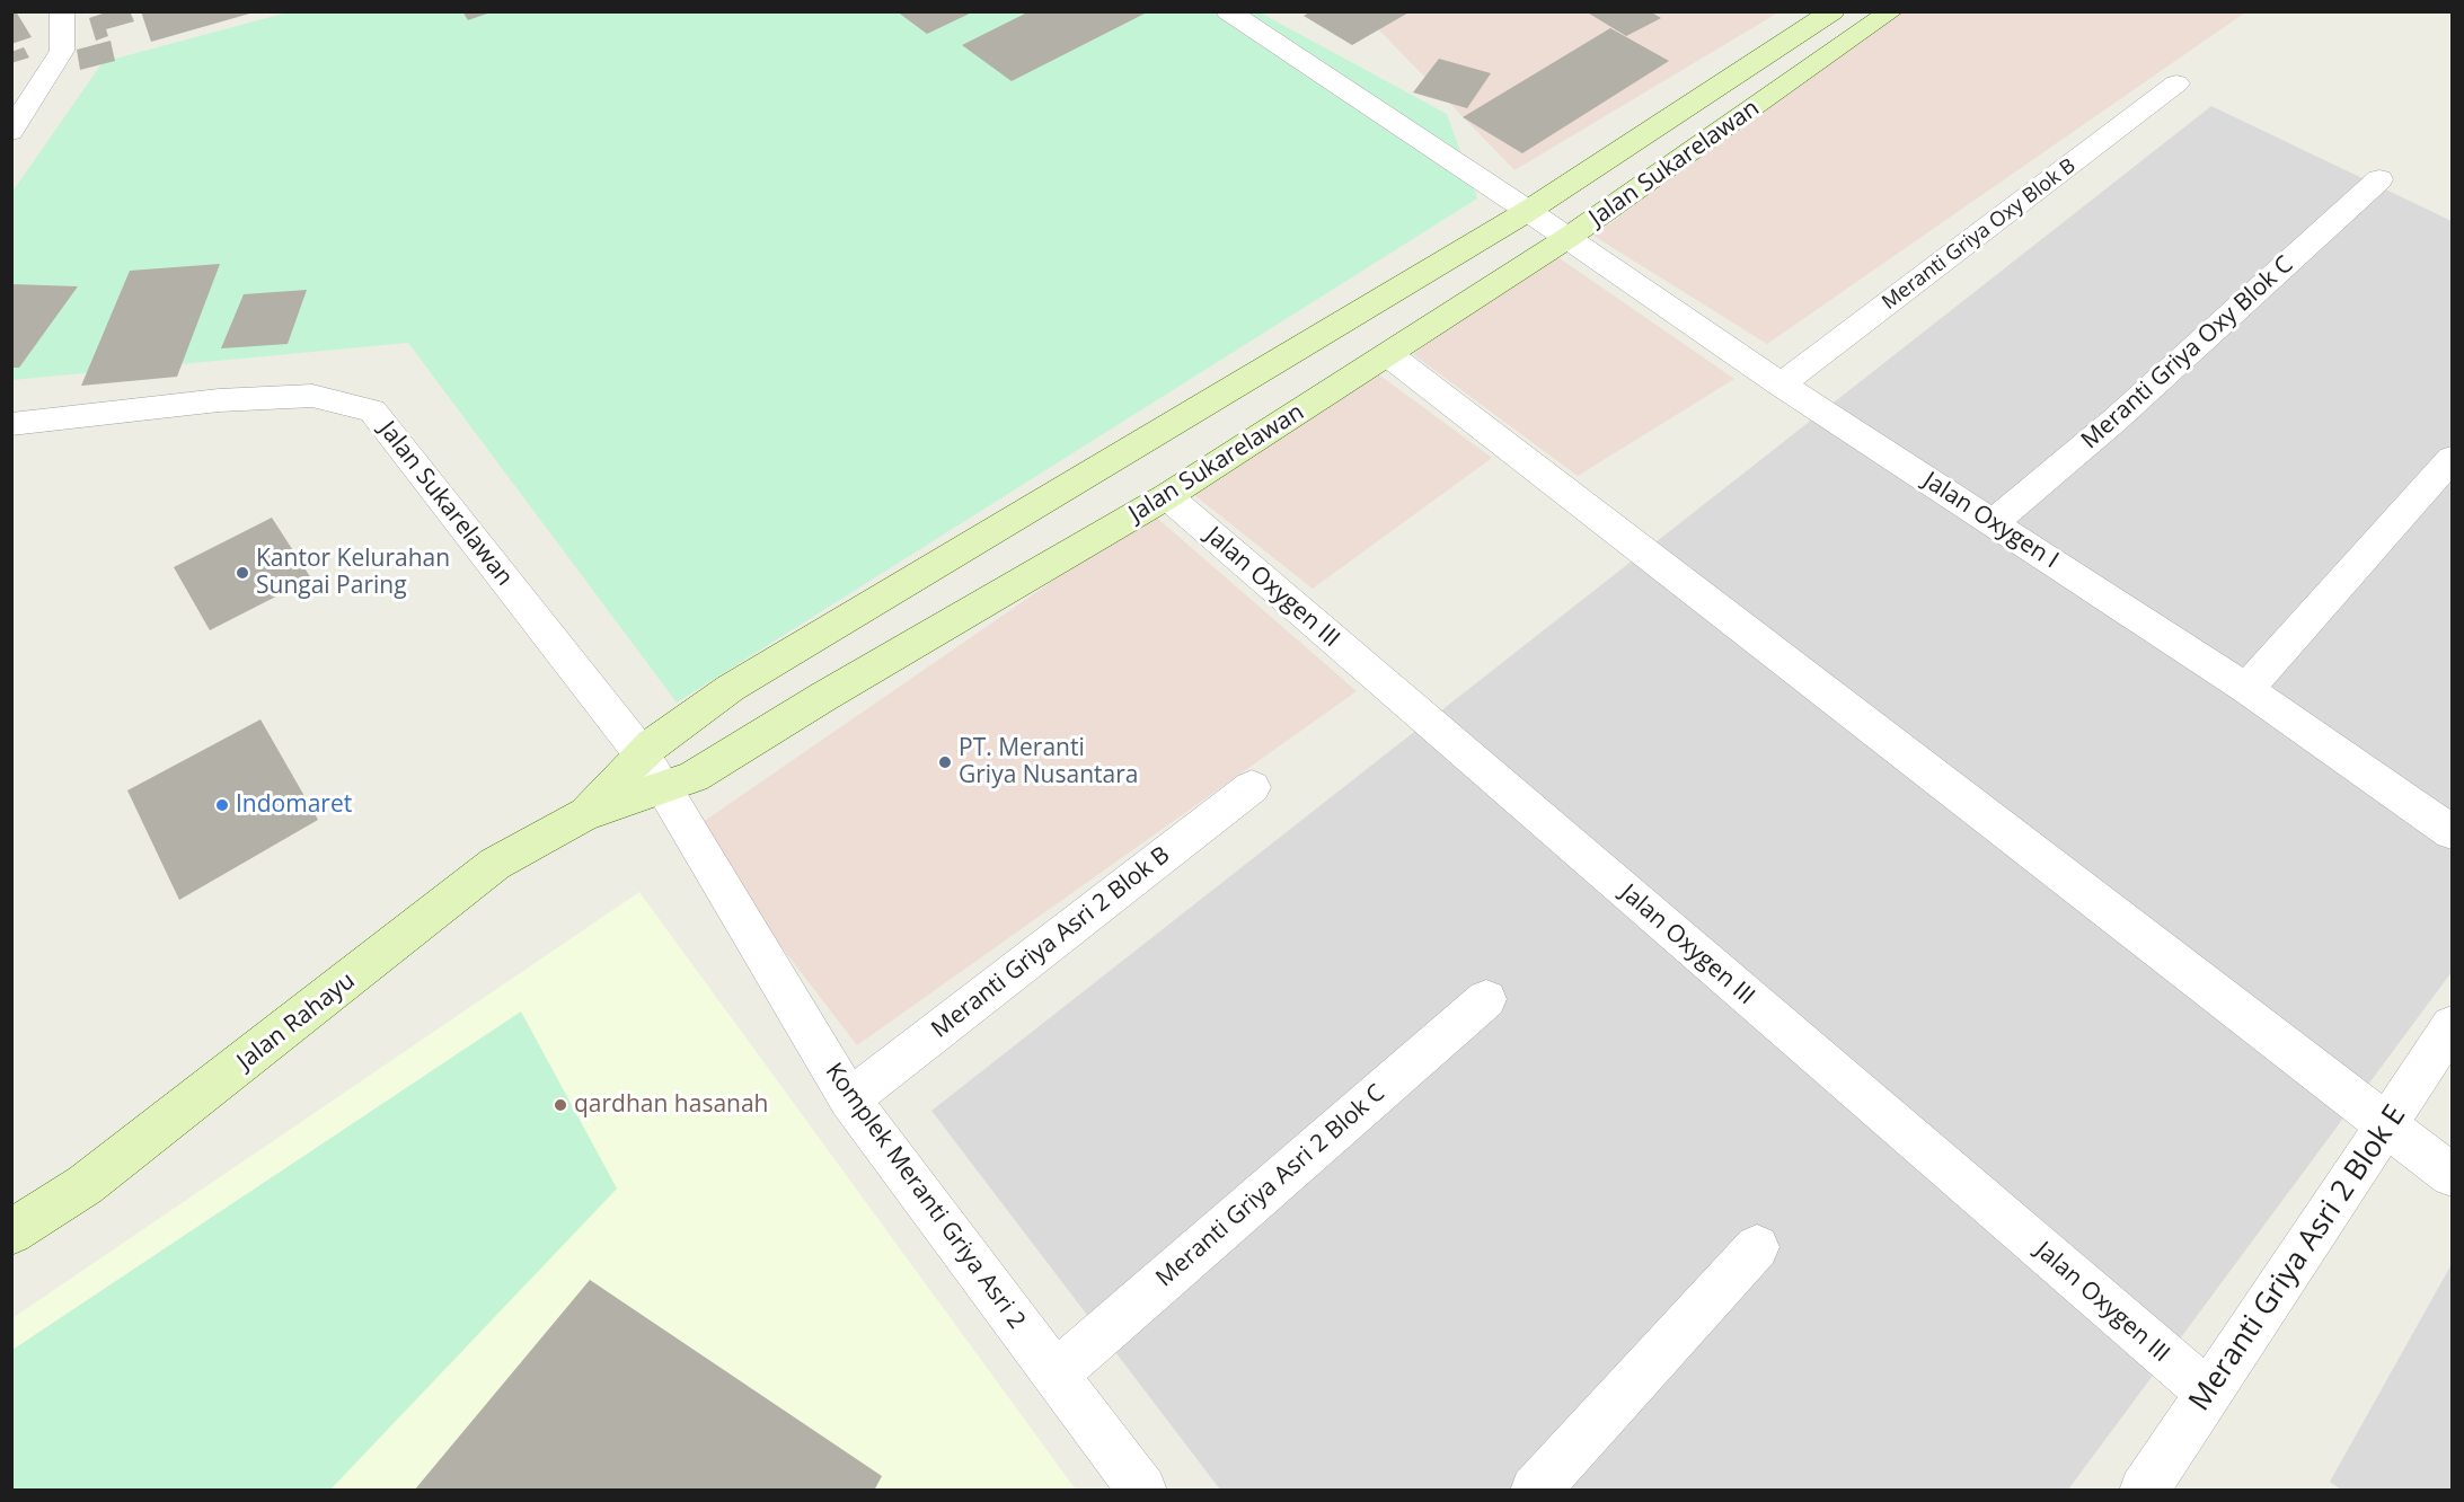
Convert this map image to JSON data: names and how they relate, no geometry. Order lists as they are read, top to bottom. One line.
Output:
{"streets":{"main road":["Jalan Sukarelawan","Jalan Rahayu"],"street":["Meranti Griya Oxy Blok B","Meranti Griya Oxy Blok C","Jalan Oxygen I","Jalan Oxygen III","Meranti Griya Asri 2 Blok B","Meranti Griya Asri 2 Blok C","Komplek Meranti Griya Asri 2","Meranti Griya Asri 2 Blok E"]},"crossings":[["Jalan Sukarelawan","Jalan Oxygen I"],["Jalan Sukarelawan","Jalan Oxygen III"],["Jalan Sukarelawan","Jalan Rahayu"],["Jalan Sukarelawan","Komplek Meranti Griya Asri 2"],["Meranti Griya Oxy Blok B","Jalan Oxygen I"],["Meranti Griya Oxy Blok C","Jalan Oxygen I"],["Jalan Oxygen III","Meranti Griya Asri 2 Blok E"],["Meranti Griya Asri 2 Blok B","Komplek Meranti Griya Asri 2"],["Meranti Griya Asri 2 Blok C","Komplek Meranti Griya Asri 2"]],"places":["Kantor Kelurahan Sungai Paring","PT. Meranti Griya Nusantara","Indomaret","qardhan hasanah"]}
